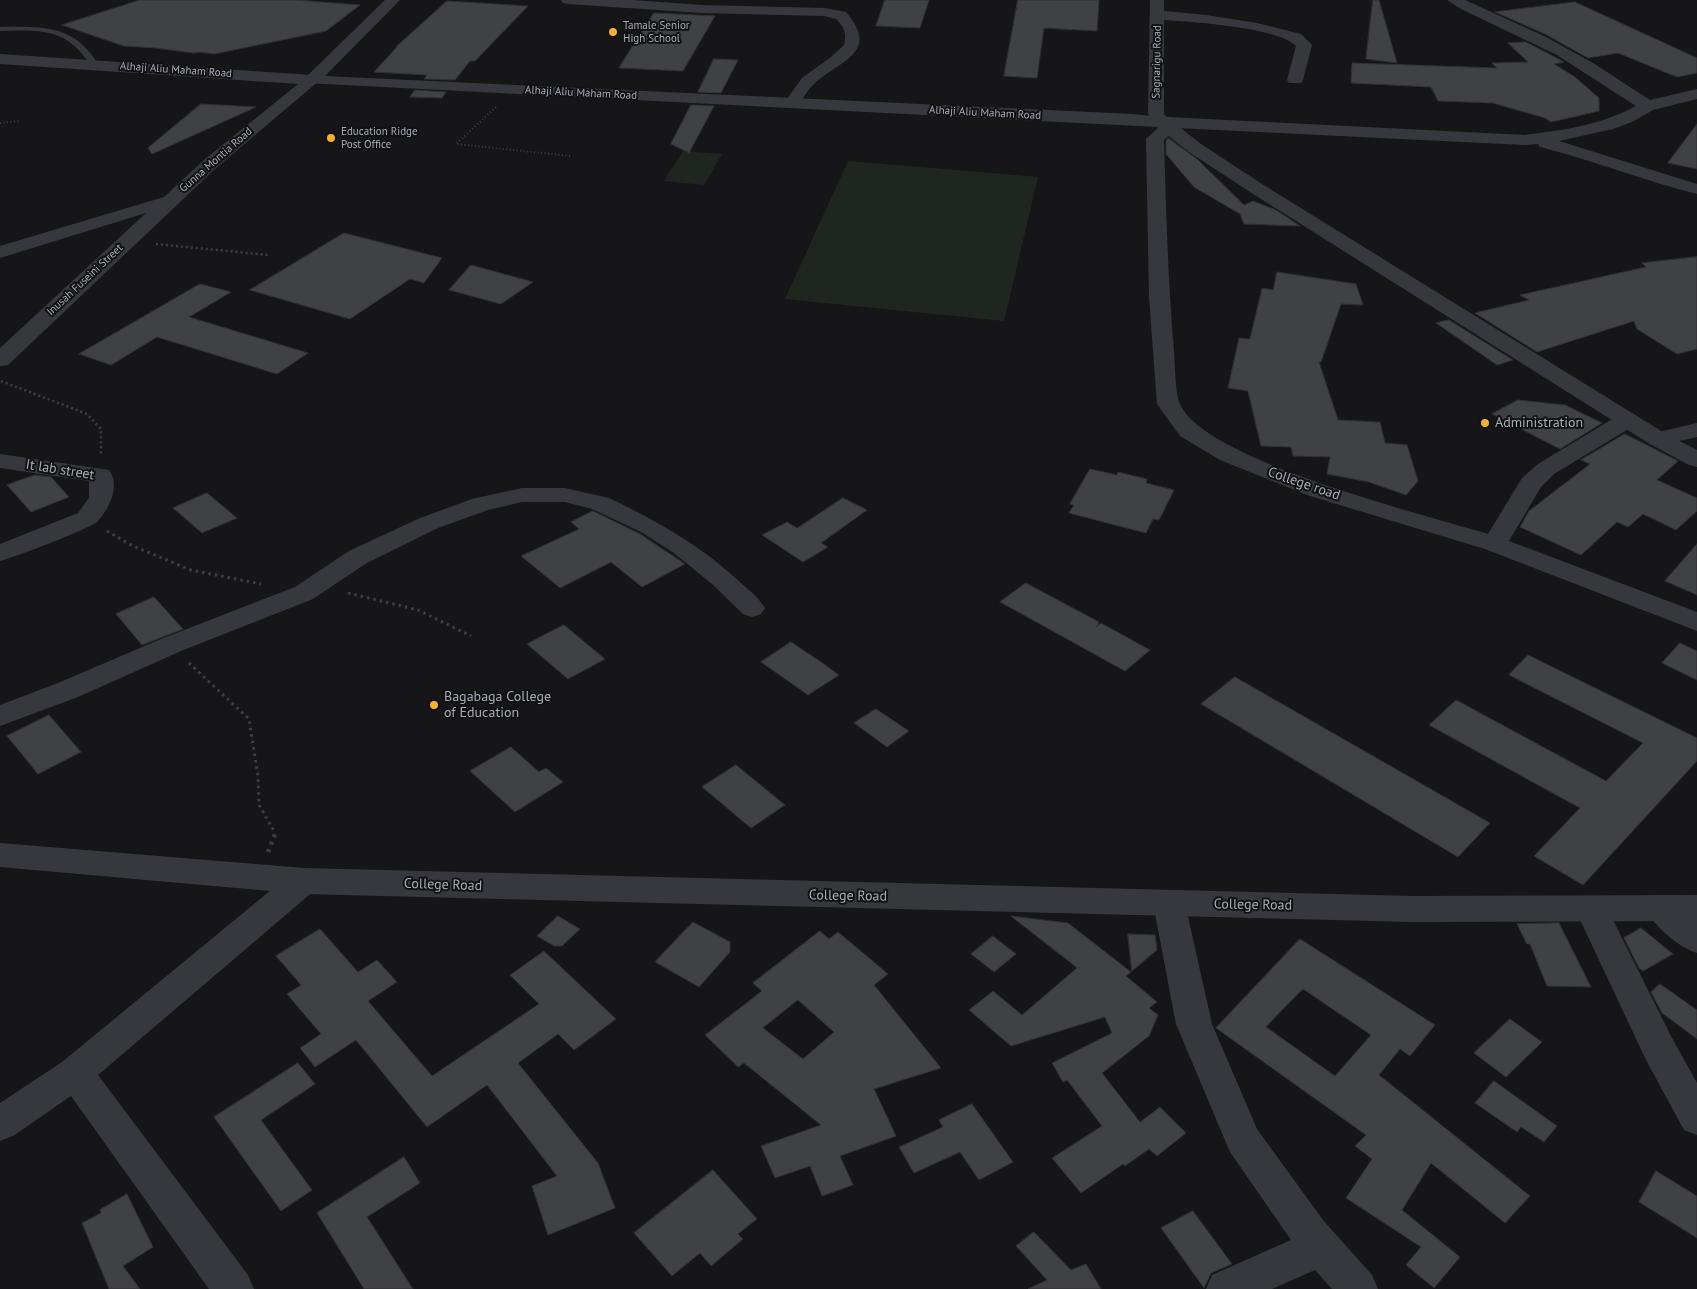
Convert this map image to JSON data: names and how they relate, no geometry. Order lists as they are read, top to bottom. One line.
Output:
{"streets":{"street":["Sagnarigu Road","Alhaji Aliu Maham Road","Gunna Montia Road","Inusah Fuseini Street","It lab street","College road","College Road"]},"crossings":[["Sagnarigu Road","Alhaji Aliu Maham Road"],["Sagnarigu Road","College road"],["Alhaji Aliu Maham Road","Gunna Montia Road"],["Alhaji Aliu Maham Road","College road"],["Gunna Montia Road","Inusah Fuseini Street"]],"places":["Tamale Senior High School","Education Ridge Post Office","Administration","Bagabaga College of Education"]}
